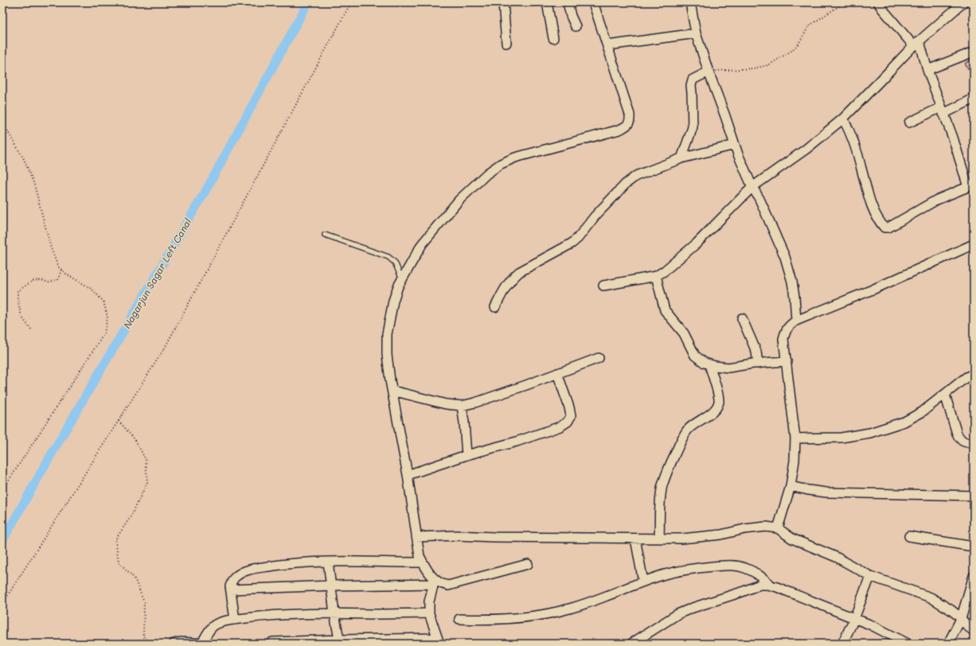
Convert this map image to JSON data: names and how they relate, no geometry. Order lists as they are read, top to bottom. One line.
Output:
{"water":["Nagarjun Sagar Left Canal"]}
